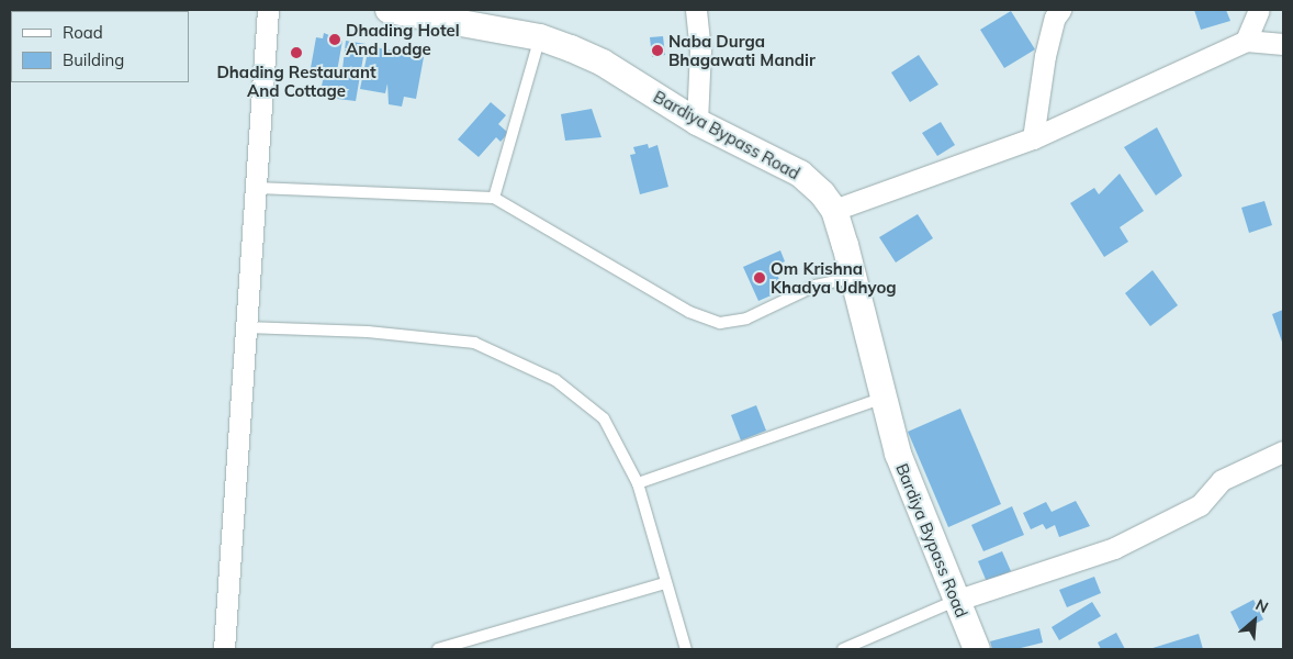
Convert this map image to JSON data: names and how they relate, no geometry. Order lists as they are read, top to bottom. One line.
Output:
{"streets":{"street":["Bardiya Bypass Road"]},"places":["Dhading Hotel And Lodge","Naba Durga Bhagawati Mandir","Dhading Restaurant And Cottage","Om Krishna Khadya Udhyog"],"legend":["Road","Building"],"north":"top right"}
